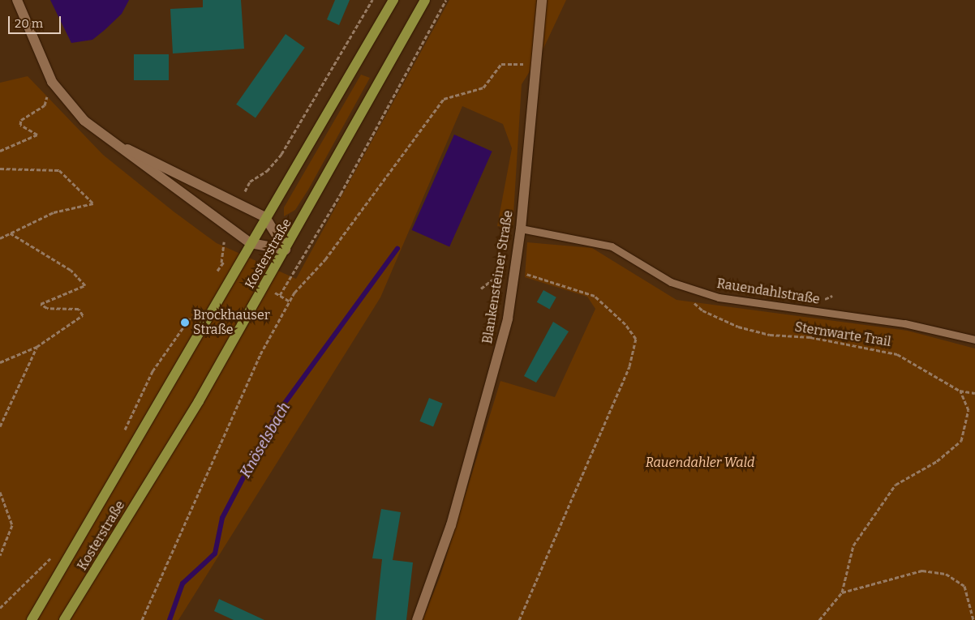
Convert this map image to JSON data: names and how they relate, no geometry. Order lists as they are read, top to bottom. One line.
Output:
{"streets":{"main road":["Kosterstraße"],"street":["Blankensteiner Straße"],"lane":["Rauendahlstraße"],"path":["Sternwarte Trail"]},"crossings":[["Blankensteiner Straße","Rauendahlstraße"],["Rauendahlstraße","Sternwarte Trail"]],"water":["Knöselsbach"],"parks":["Rauendahler Wald"],"places":["Brockhauser Straße"],"scale_bar":"20 m"}
